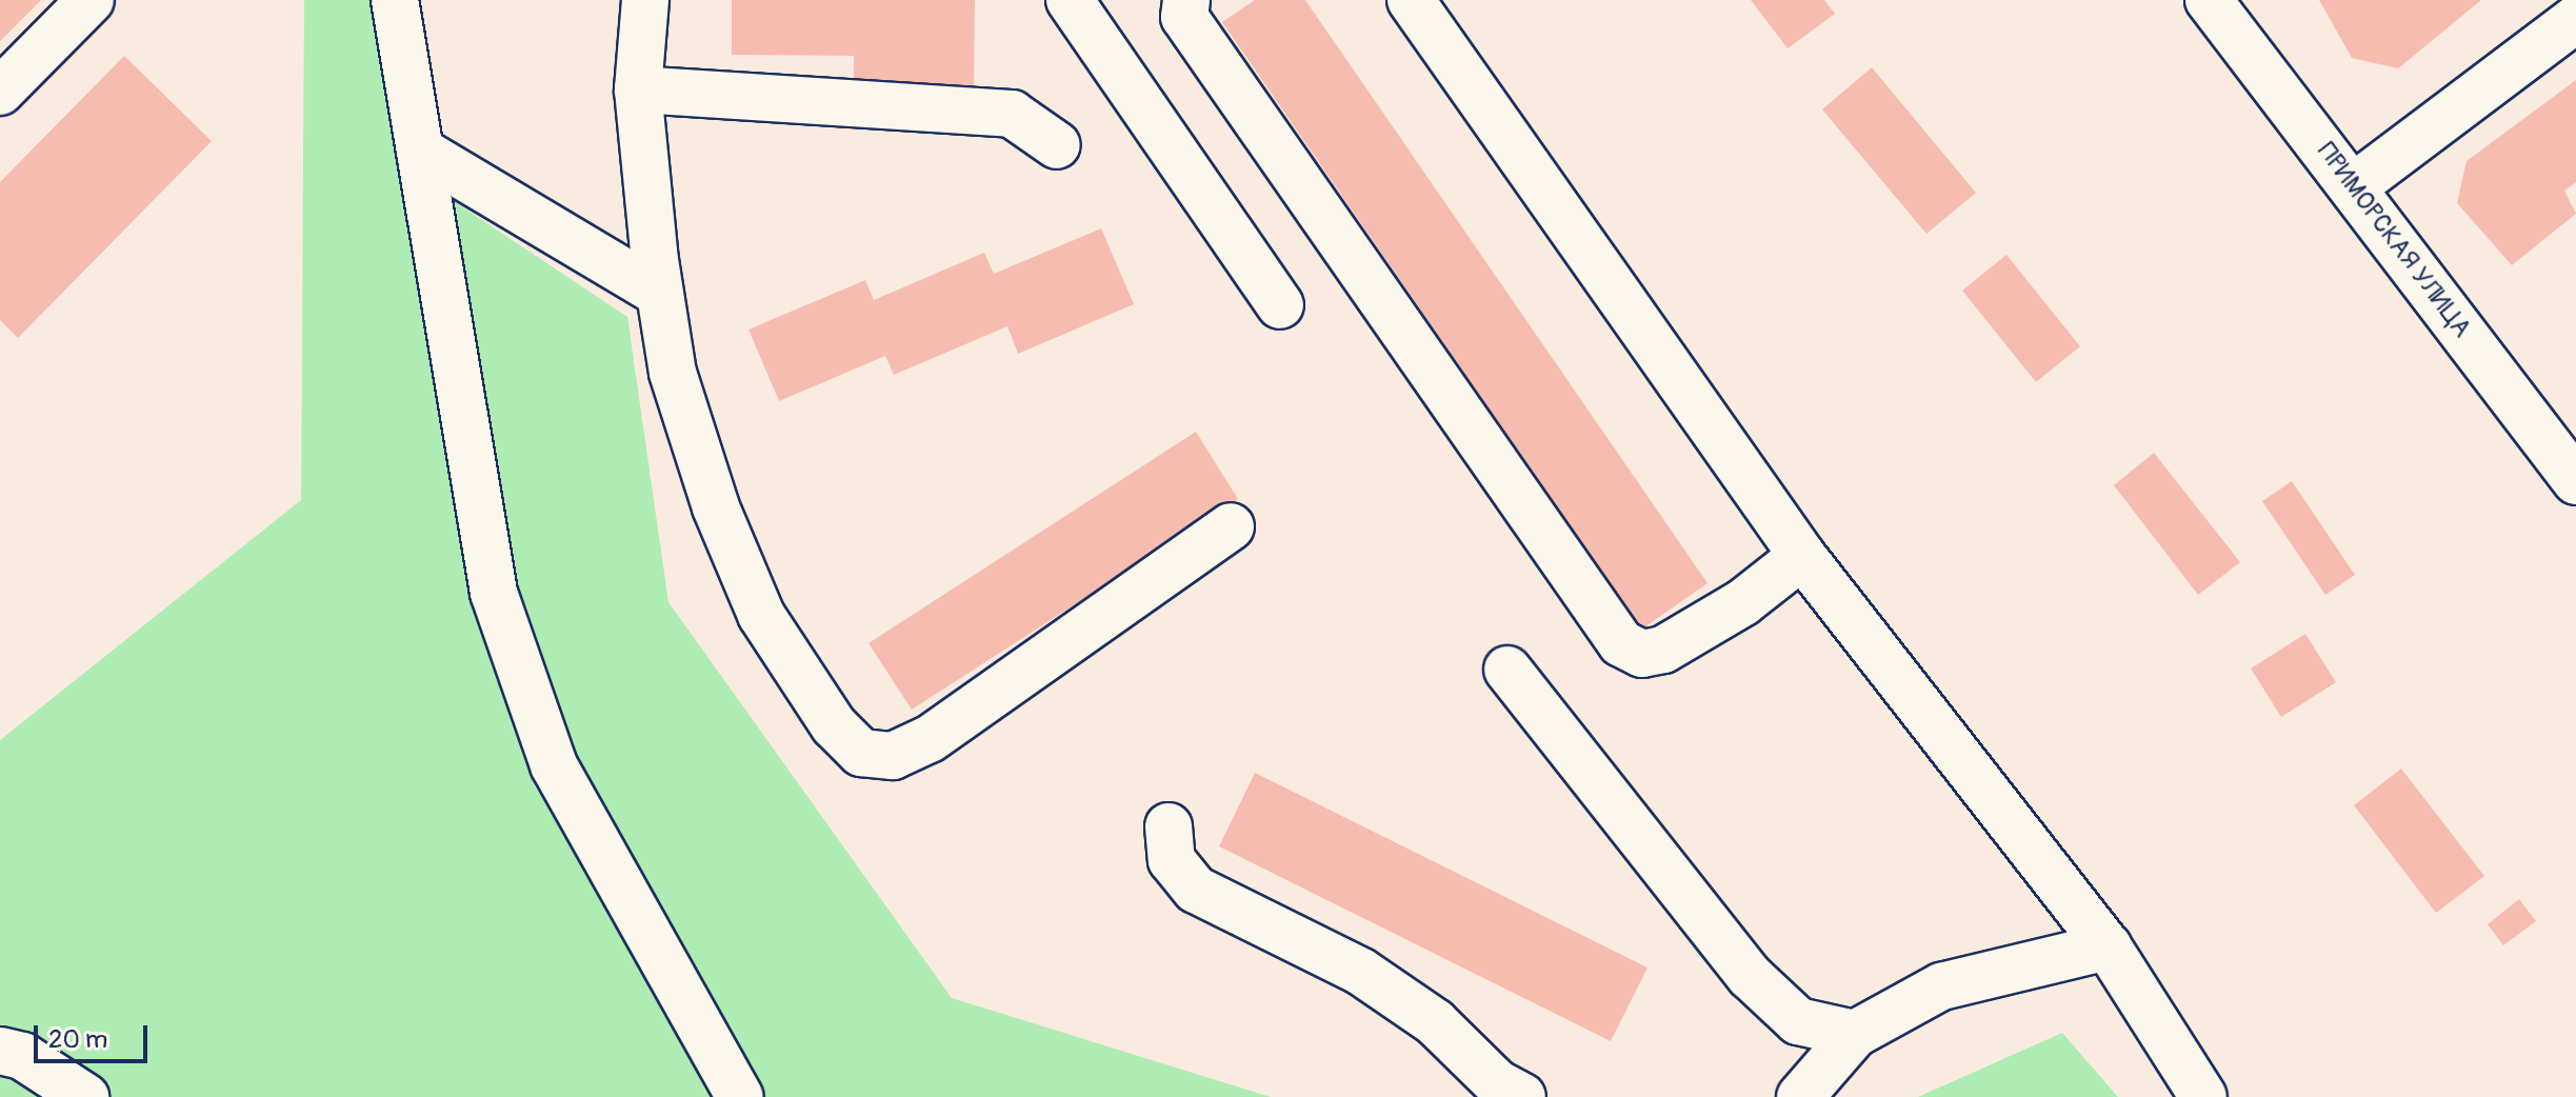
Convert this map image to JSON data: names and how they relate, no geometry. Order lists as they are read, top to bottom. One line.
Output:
{"streets":{"main road":["ПРИМОРСКАЯ УЛИЦА"]},"scale_bar":"20 m"}
